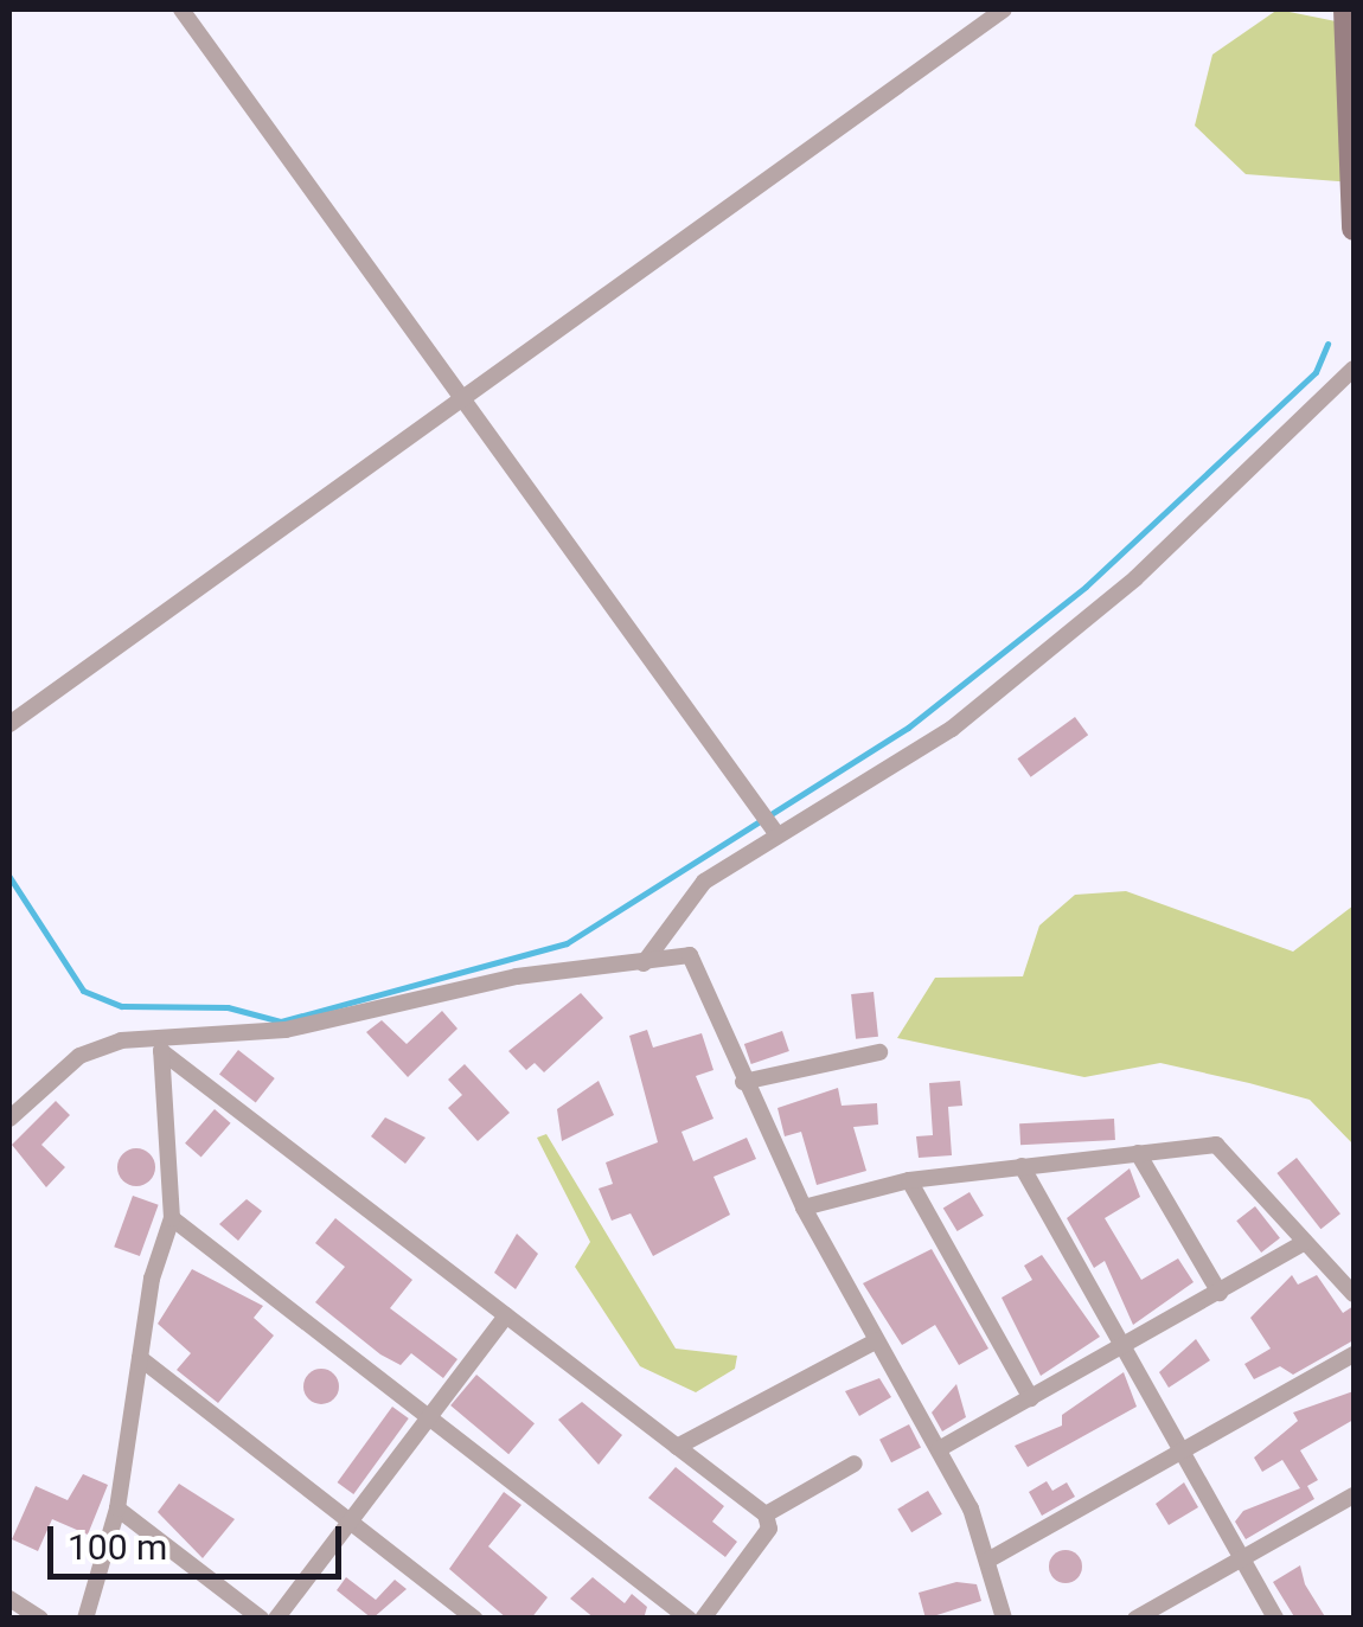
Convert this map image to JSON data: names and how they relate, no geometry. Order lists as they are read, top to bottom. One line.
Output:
{"scale_bar":"100 m"}
